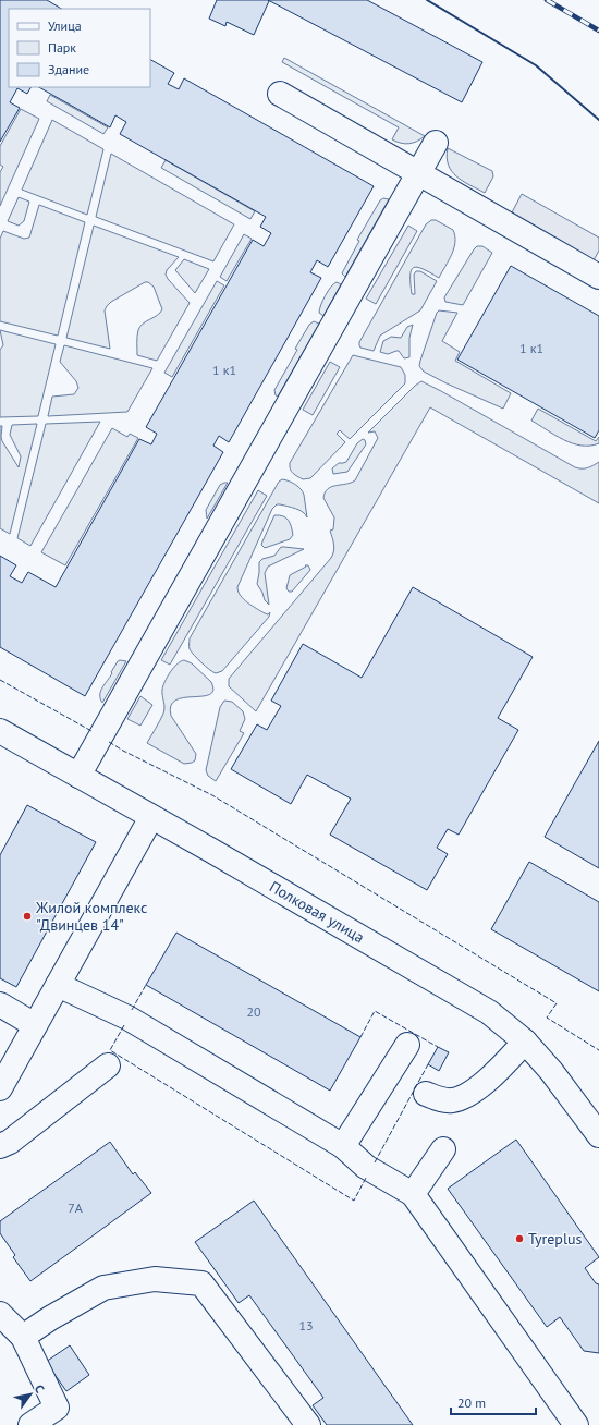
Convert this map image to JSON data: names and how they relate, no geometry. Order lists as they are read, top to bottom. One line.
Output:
{"streets":{"street":["Полковая улица"]},"places":["Жилой комплекс \"Двинцев 14\"","Tyreplus"],"house_numbers":["1 к1","1 к1","20","7А","13"],"legend":["Улица","Парк","Здание"],"scale_bar":"20 m","north":"top right"}
